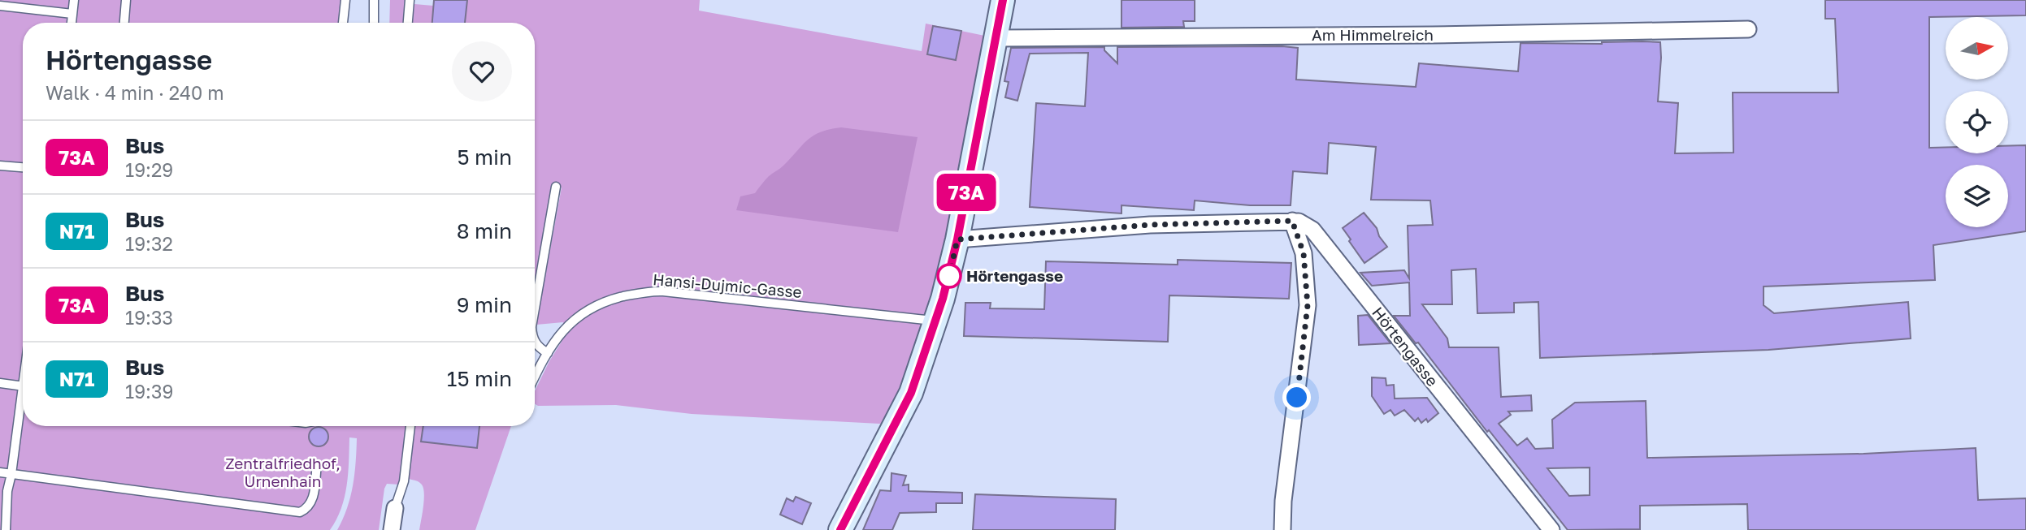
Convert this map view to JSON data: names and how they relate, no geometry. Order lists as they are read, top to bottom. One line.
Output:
{"streets":{"street":["Am Himmelreich","Hörtengasse"],"lane":["Hansi-Dujmic-Gasse"]},"parks":["Zentralfriedhof, Urnenhain"],"places":["Hörtengasse"],"lines":["bus line 73A"],"north":"right","page":{"on_map":"73A","heading":["Hörtengasse","Walk · 4 min · 240 m"],"list":[{"mark":"73A","name":"Bus","note":"19:29","value":"5 min"},{"mark":"N71","name":"Bus","note":"19:32","value":"8 min"},{"mark":"73A","name":"Bus","note":"19:33","value":"9 min"},{"mark":"N71","name":"Bus","note":"19:39","value":"15 min"}]}}
